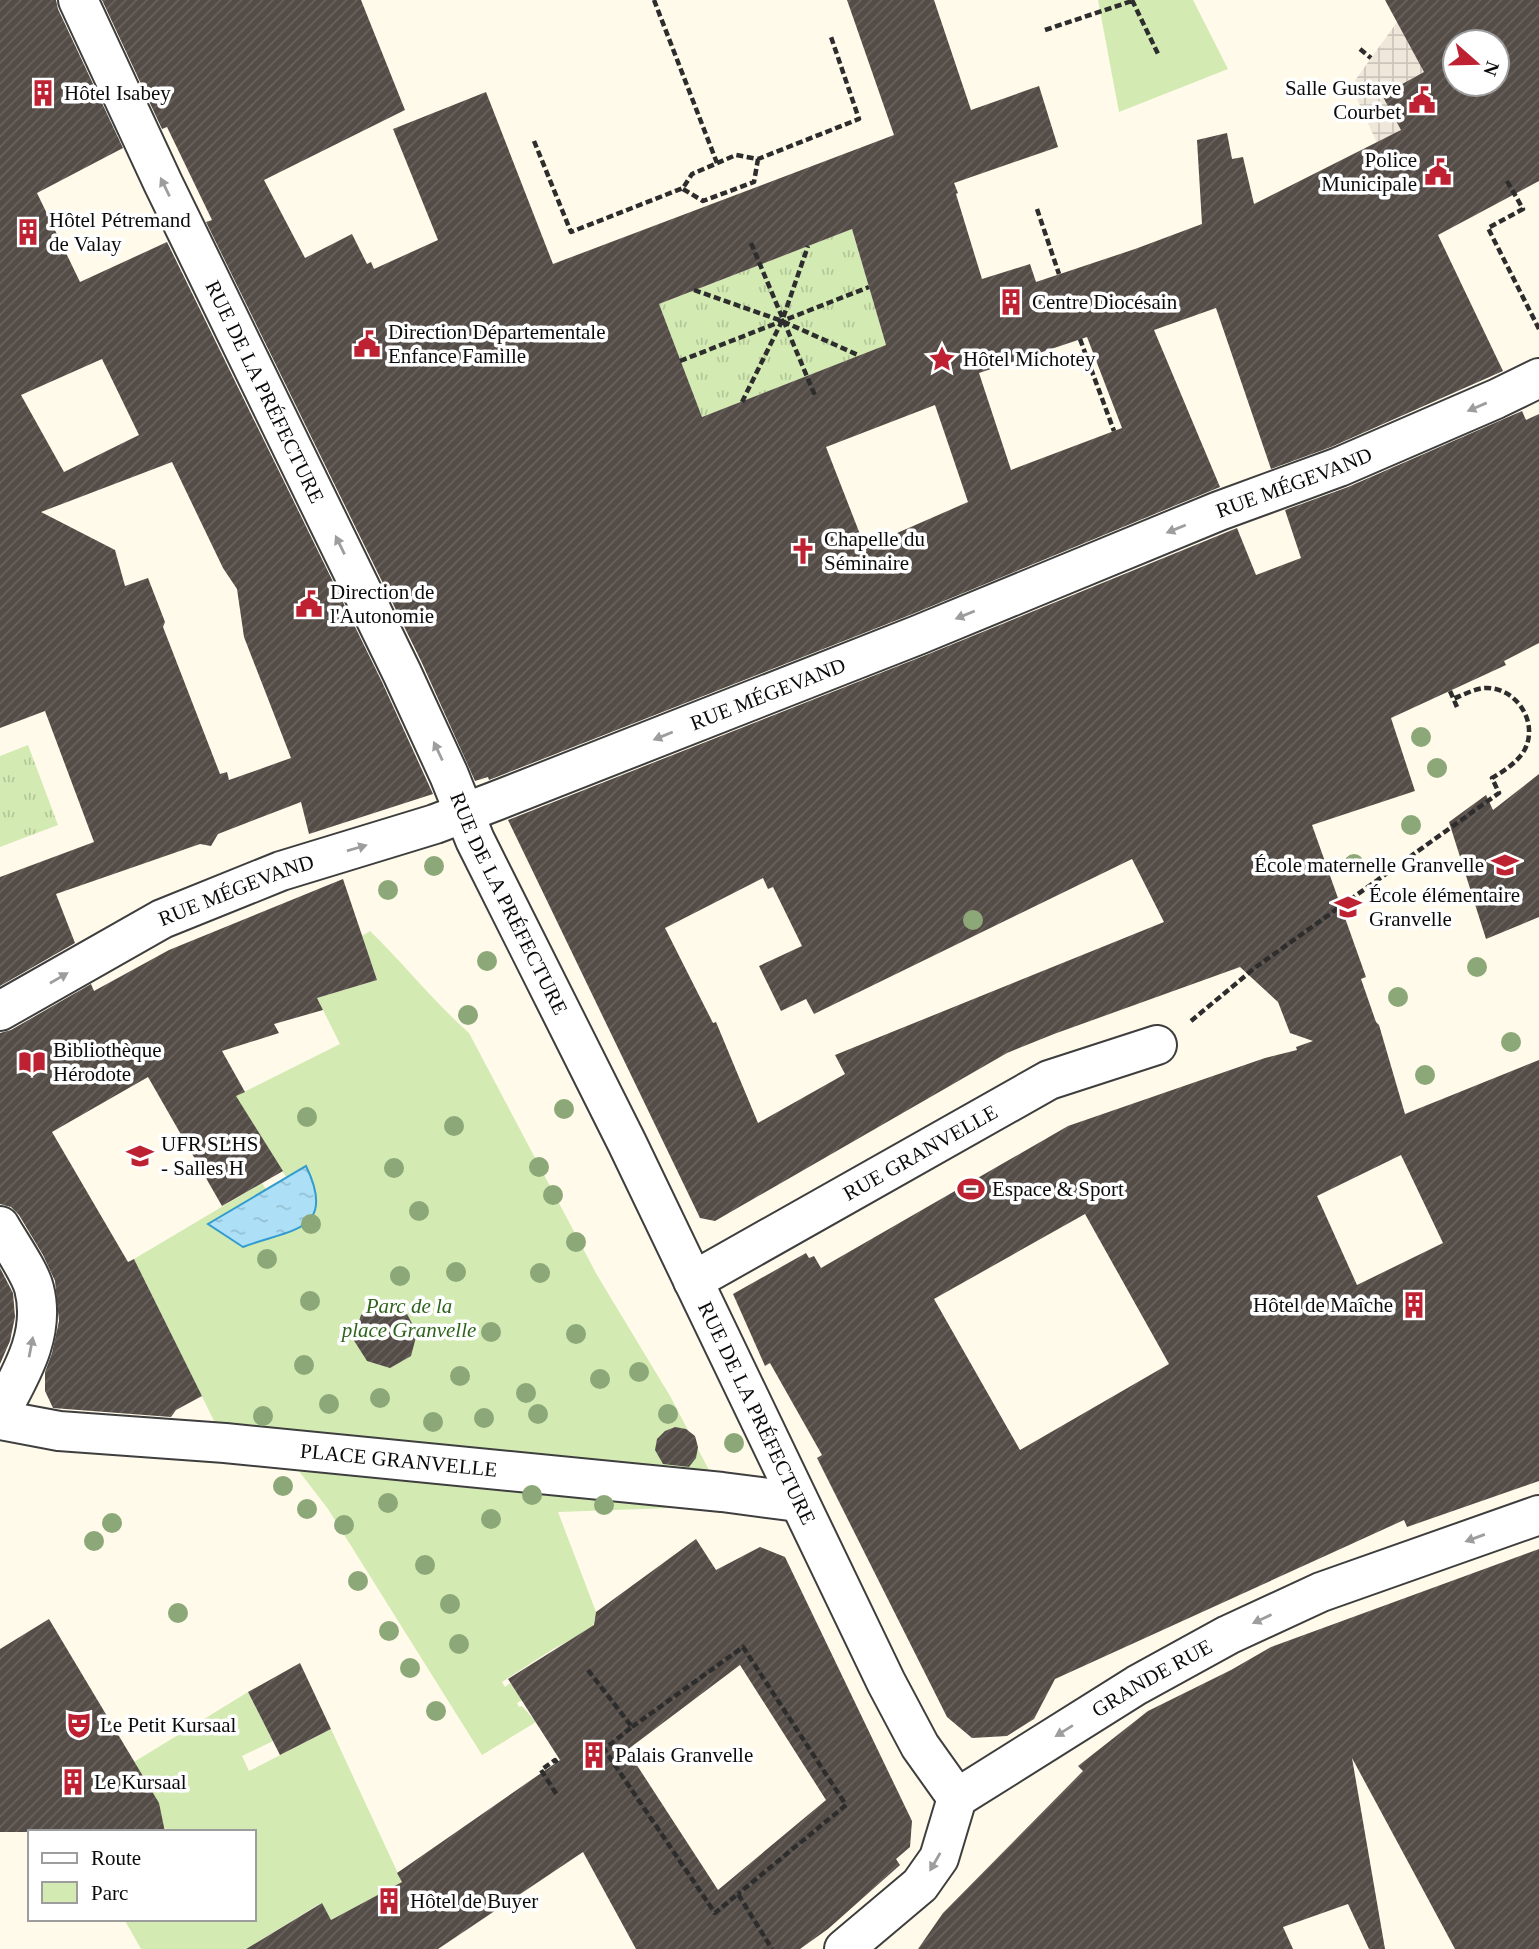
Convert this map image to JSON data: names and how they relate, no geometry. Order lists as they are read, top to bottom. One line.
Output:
{"streets":{"street":["RUE DE LA PRÉFECTURE","RUE MÉGEVAND","RUE GRANVELLE","PLACE GRANVELLE","GRANDE RUE"]},"crossings":[["RUE DE LA PRÉFECTURE","RUE MÉGEVAND"],["RUE DE LA PRÉFECTURE","RUE GRANVELLE"],["RUE DE LA PRÉFECTURE","PLACE GRANVELLE"],["RUE DE LA PRÉFECTURE","GRANDE RUE"]],"one_way":["RUE DE LA PRÉFECTURE","GRANDE RUE"],"parks":["Parc de la place Granvelle"],"places":{"building":["Hôtel Isabey","Hôtel Pétremand de Valay","Centre Diocésain","Hôtel de Maîche","Palais Granvelle","Le Kursaal","Hôtel de Buyer"],"public building":["Salle Gustave Courbet","Police Municipale","Direction Départementale Enfance Famille","Direction de l'Autonomie"],"place":["Hôtel Michotey"],"church":["Chapelle du Séminaire"],"school or university":["École maternelle Granvelle","École élémentaire Granvelle","UFR SLHS - Salles H"],"library":["Bibliothèque Hérodote"],"sports":["Espace & Sport"],"theatre":["Le Petit Kursaal"]},"legend":["Route","Parc"],"north":"right"}
